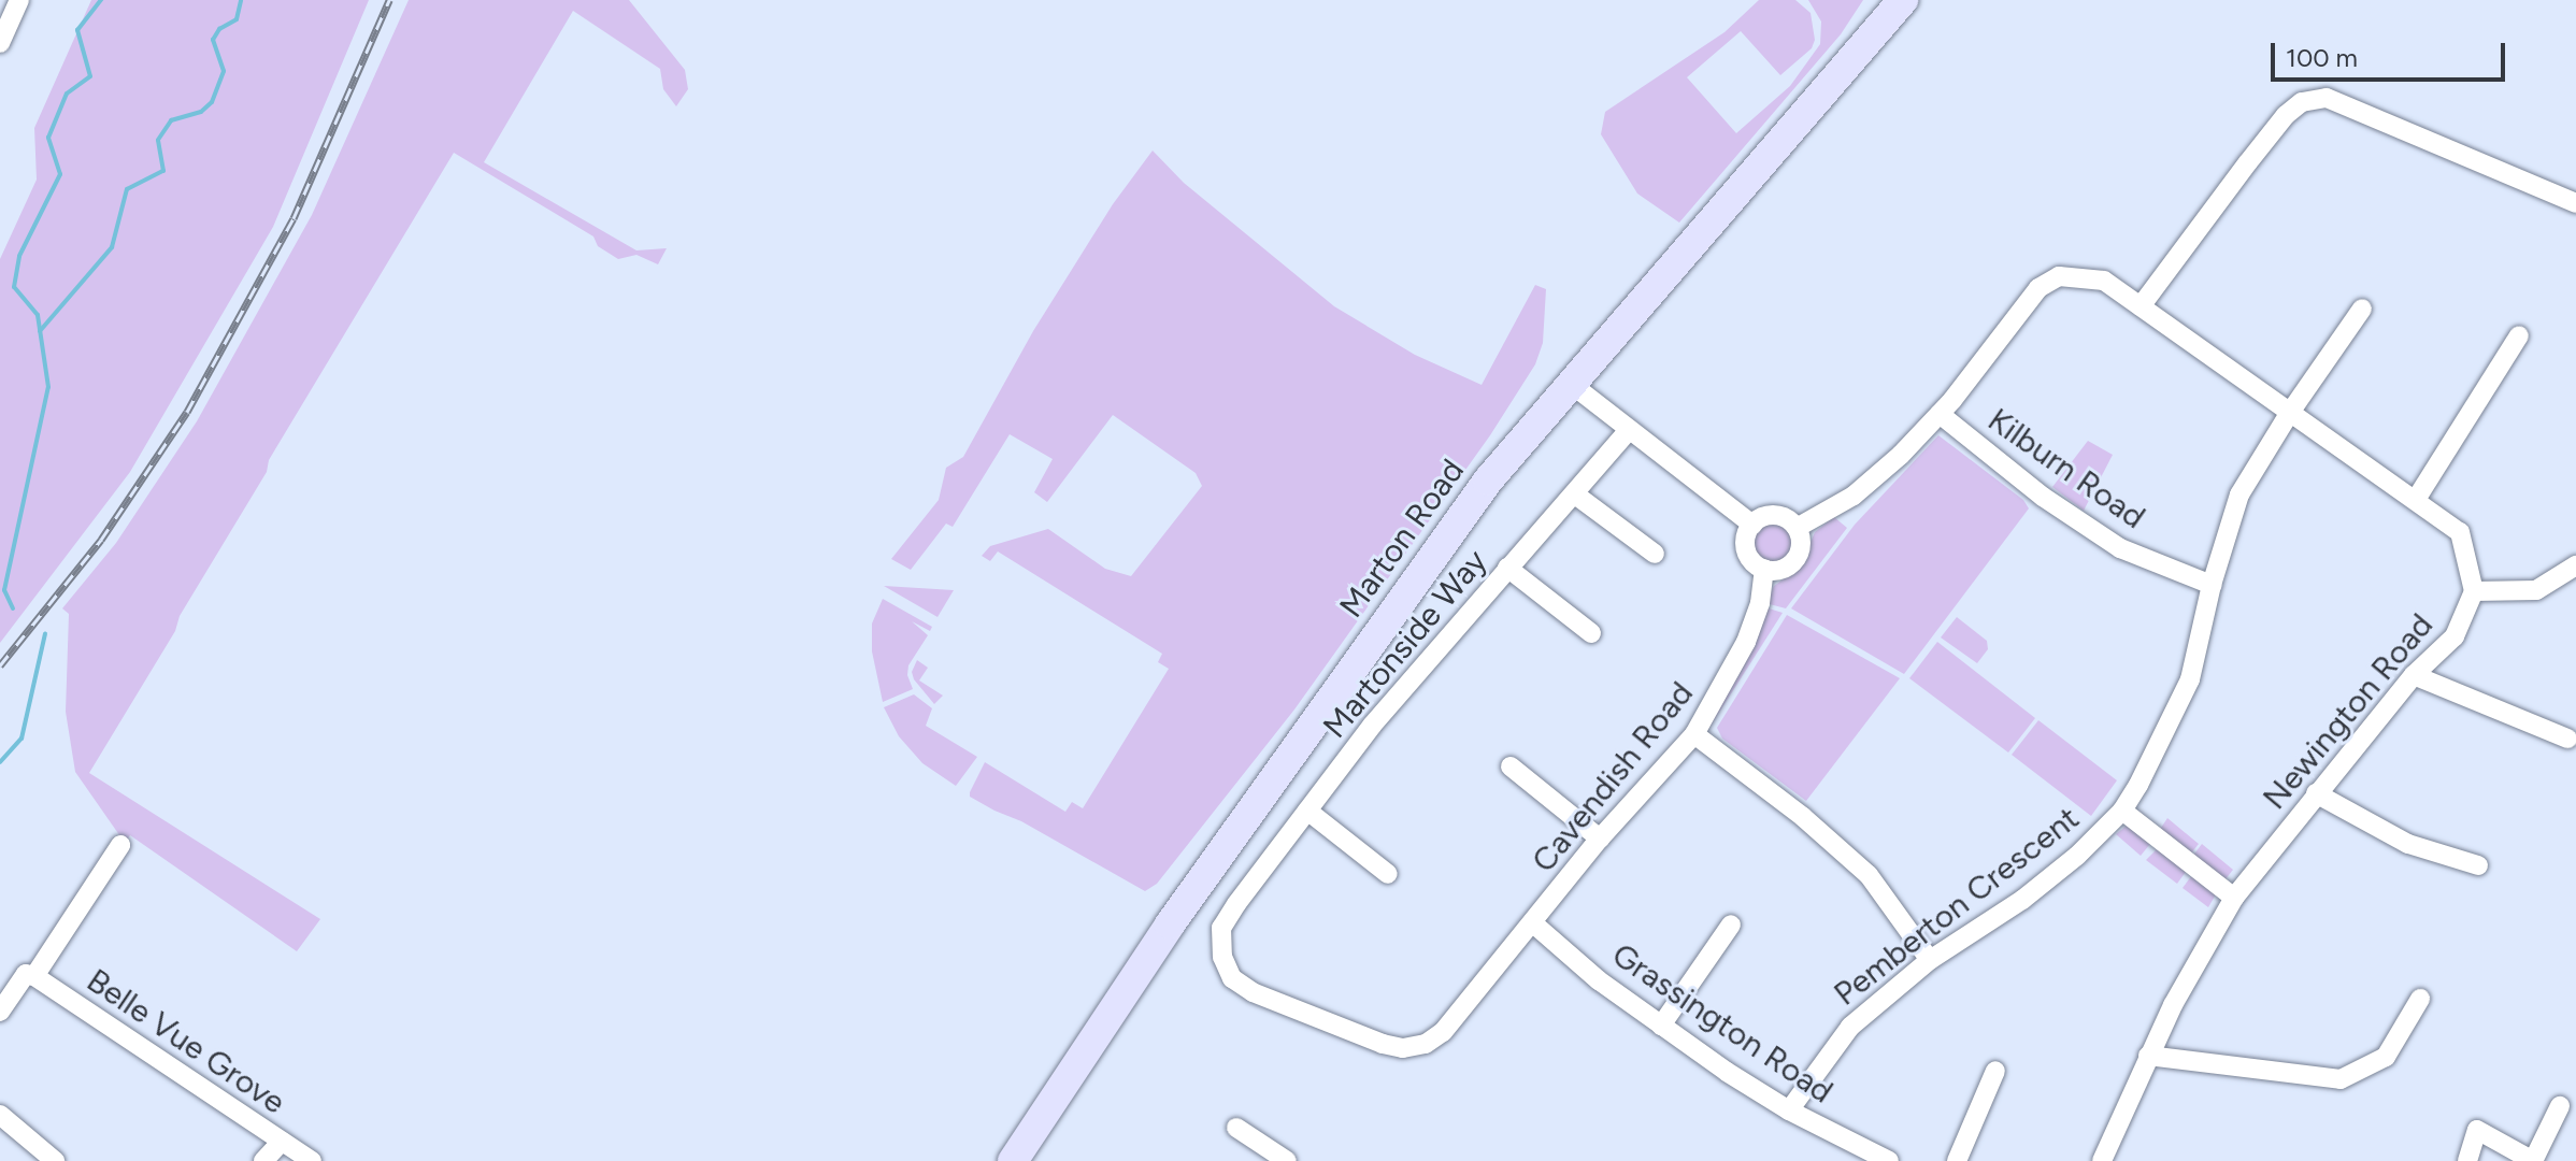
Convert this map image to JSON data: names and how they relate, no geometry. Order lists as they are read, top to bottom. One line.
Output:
{"streets":{"main road":["Marton Road"],"street":["Kilburn Road","Martonside Way","Newington Road","Cavendish Road","Pemberton Crescent","Grassington Road","Belle Vue Grove"]},"crossings":[["Kilburn Road","Pemberton Crescent"],["Martonside Way","Cavendish Road"],["Cavendish Road","Grassington Road"],["Pemberton Crescent","Grassington Road"]],"scale_bar":"100 m"}
